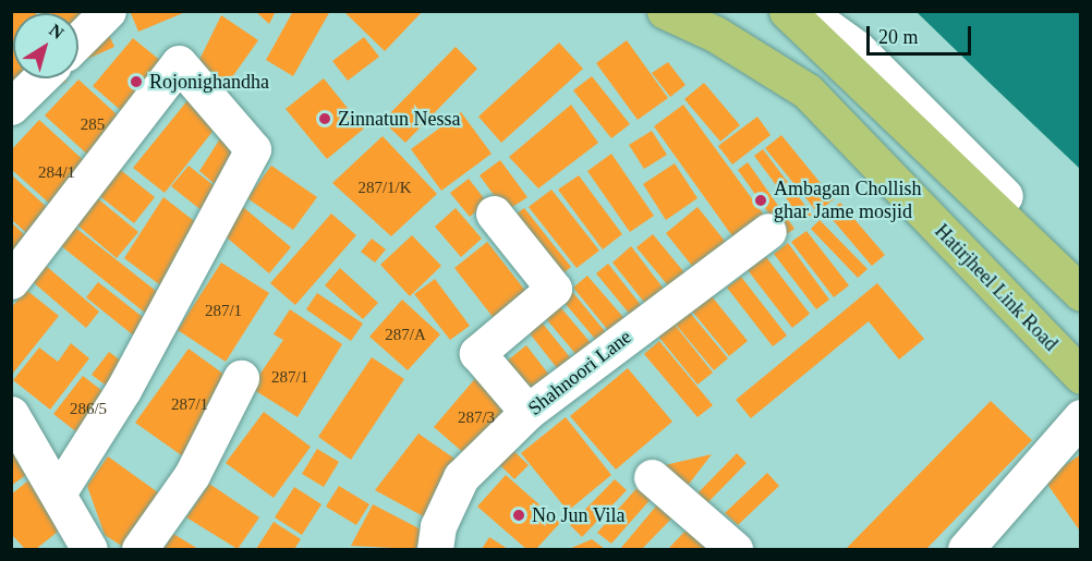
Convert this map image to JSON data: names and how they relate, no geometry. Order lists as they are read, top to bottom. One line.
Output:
{"streets":{"main road":["Hatirjheel Link Road"],"street":["Shahnoori Lane"]},"places":["Rojonighandha","Zinnatun Nessa","Ambagan Chollish ghar Jame mosjid","No Jun Vila"],"house_numbers":["285","284/1","287/1/K","287/1","287/A","287/1","287/1","286/5","287/3"],"scale_bar":"20 m","north":"top right"}
